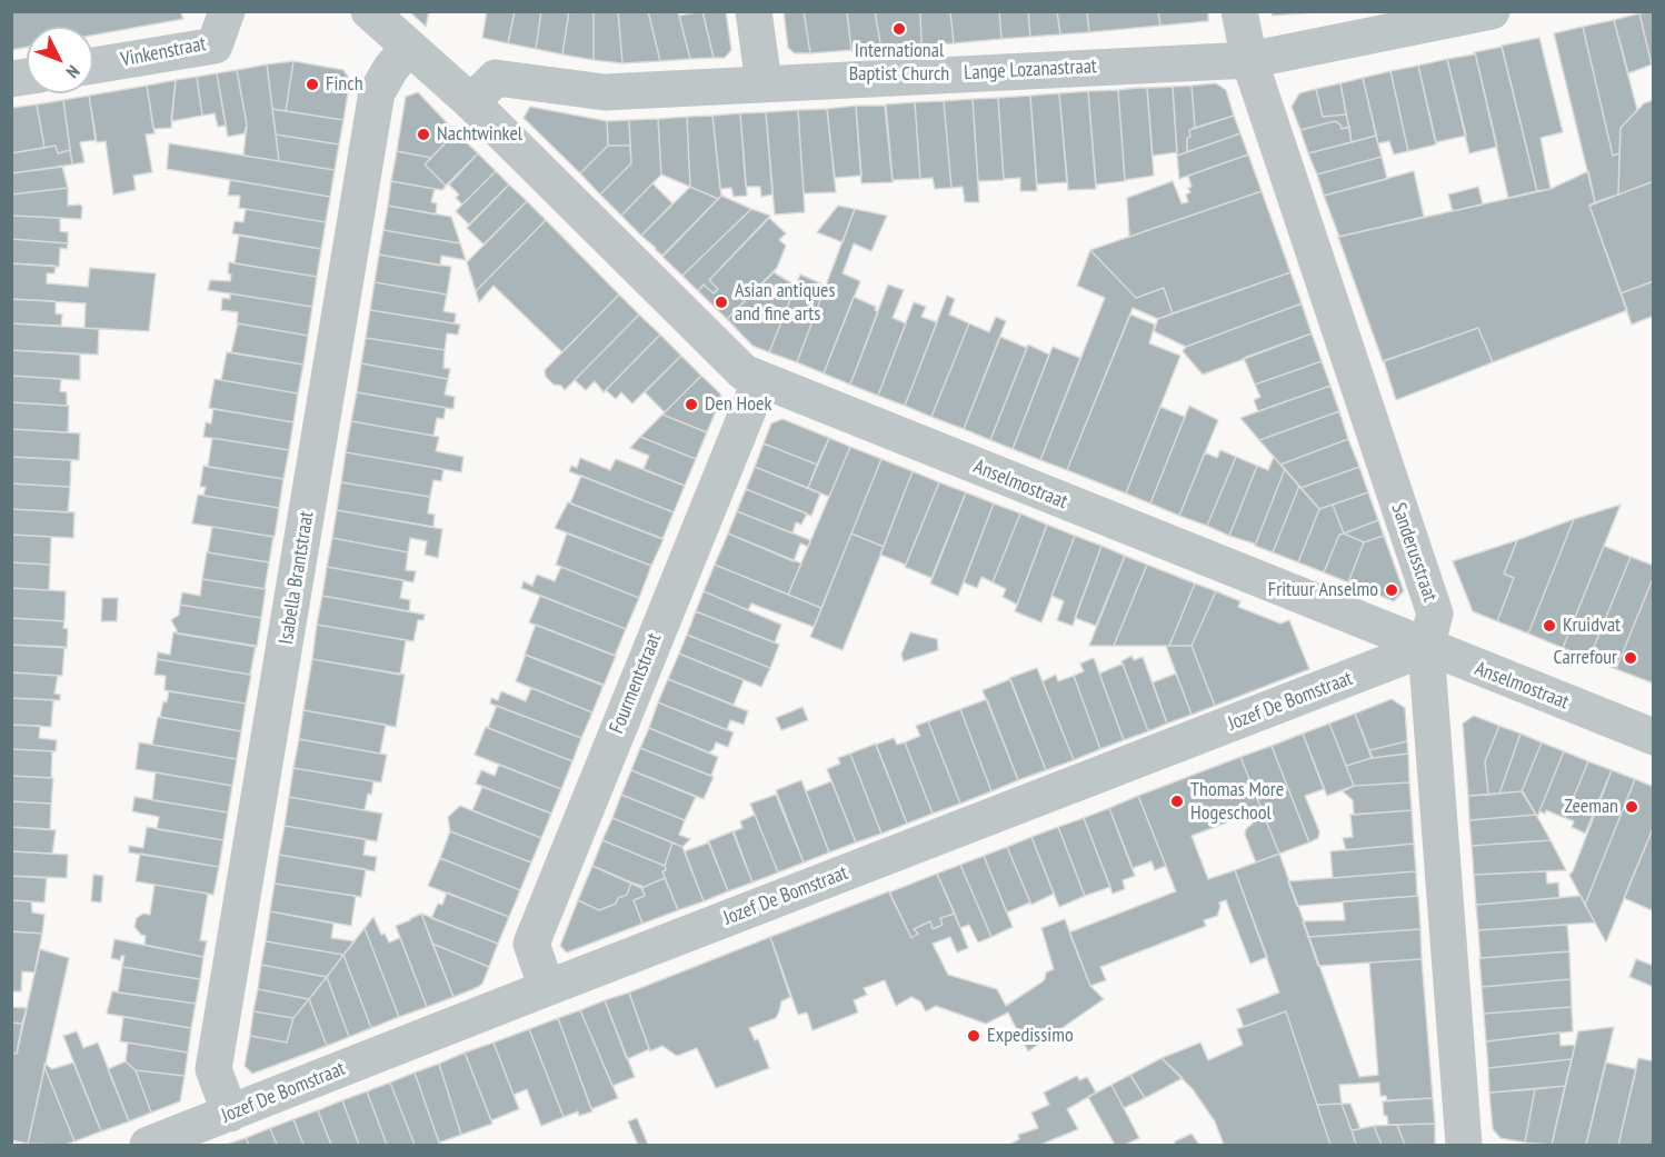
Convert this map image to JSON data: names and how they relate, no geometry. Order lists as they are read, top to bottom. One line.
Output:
{"streets":{"street":["Vinkenstraat","Lange Lozanastraat","Anselmostraat","Sanderusstraat","Isabella Brantstraat","Fourmentstraat","Jozef De Bomstraat"]},"crossings":[["Lange Lozanastraat","Anselmostraat"],["Lange Lozanastraat","Sanderusstraat"],["Anselmostraat","Sanderusstraat"],["Anselmostraat","Fourmentstraat"],["Anselmostraat","Jozef De Bomstraat"],["Sanderusstraat","Jozef De Bomstraat"],["Isabella Brantstraat","Jozef De Bomstraat"],["Fourmentstraat","Jozef De Bomstraat"]],"places":["International Baptist Church","Finch","Nachtwinkel","Asian antiques and fine arts","Den Hoek","Frituur Anselmo","Kruidvat","Carrefour","Thomas More Hogeschool","Zeeman","Expedissimo"],"north":"bottom right"}
